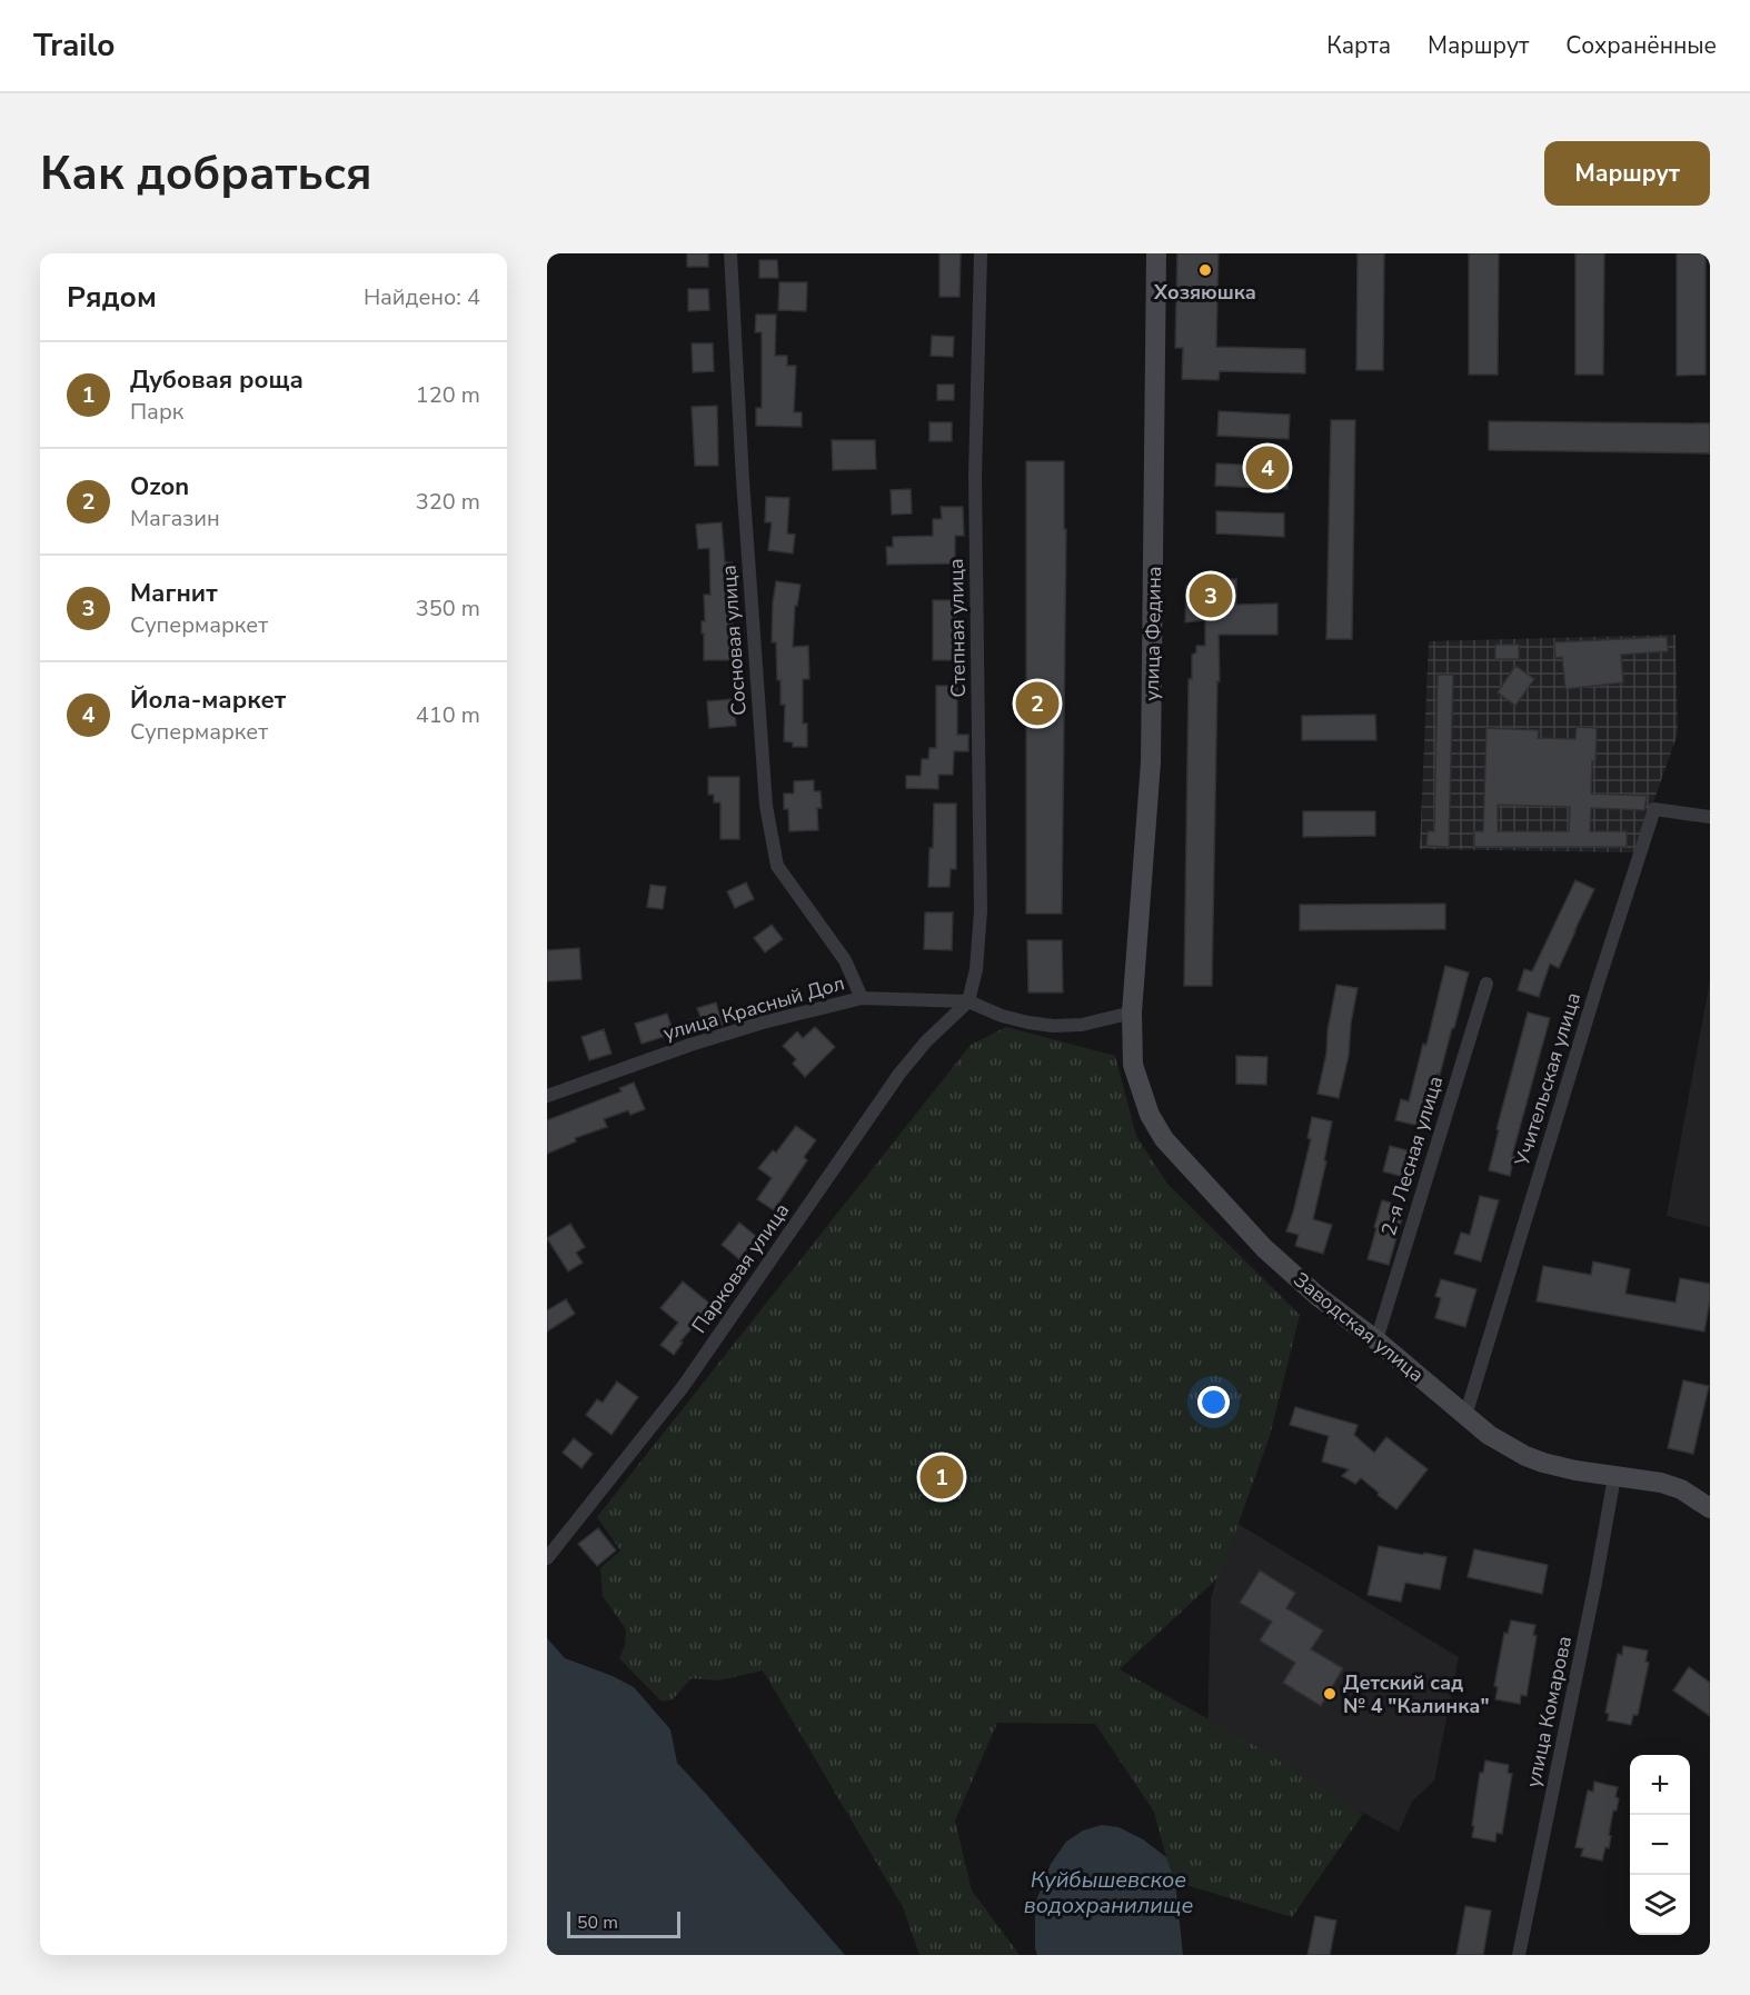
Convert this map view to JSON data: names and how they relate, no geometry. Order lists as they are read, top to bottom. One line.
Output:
{"streets":{"main road":["улица Федина","Заводская улица"],"street":["Степная улица","Сосновая улица","улица Красный Дол","Учительская улица","2-я Лесная улица","Парковая улица","улица Комарова"]},"crossings":[["Степная улица","улица Красный Дол"],["Степная улица","Парковая улица"],["улица Федина","улица Красный Дол"],["улица Федина","Заводская улица"],["Сосновая улица","улица Красный Дол"],["улица Красный Дол","Парковая улица"],["улица Красный Дол","Заводская улица"],["Учительская улица","Заводская улица"],["2-я Лесная улица","Заводская улица"],["Заводская улица","улица Комарова"]],"water":["Куйбышевское водохранилище"],"places":["Хозяюшка","Детский сад № 4 \"Калинка\""],"scale_bar":"50 m","page":{"header":"Trailo","nav":["Карта","Маршрут","Сохранённые"],"buttons":"Маршрут","title":"Как добраться","heading":["Рядом","Найдено: 4"],"list":[{"mark":"1","name":"Дубовая роща","note":"Парк","value":"120 m"},{"mark":"2","name":"Ozon","note":"Магазин","value":"320 m"},{"mark":"3","name":"Магнит","note":"Супермаркет","value":"350 m"},{"mark":"4","name":"Йола-маркет","note":"Супермаркет","value":"410 m"}],"pins":["4","3","2","1"],"map_buttons":["+","−"],"scale":"50 m"}}
